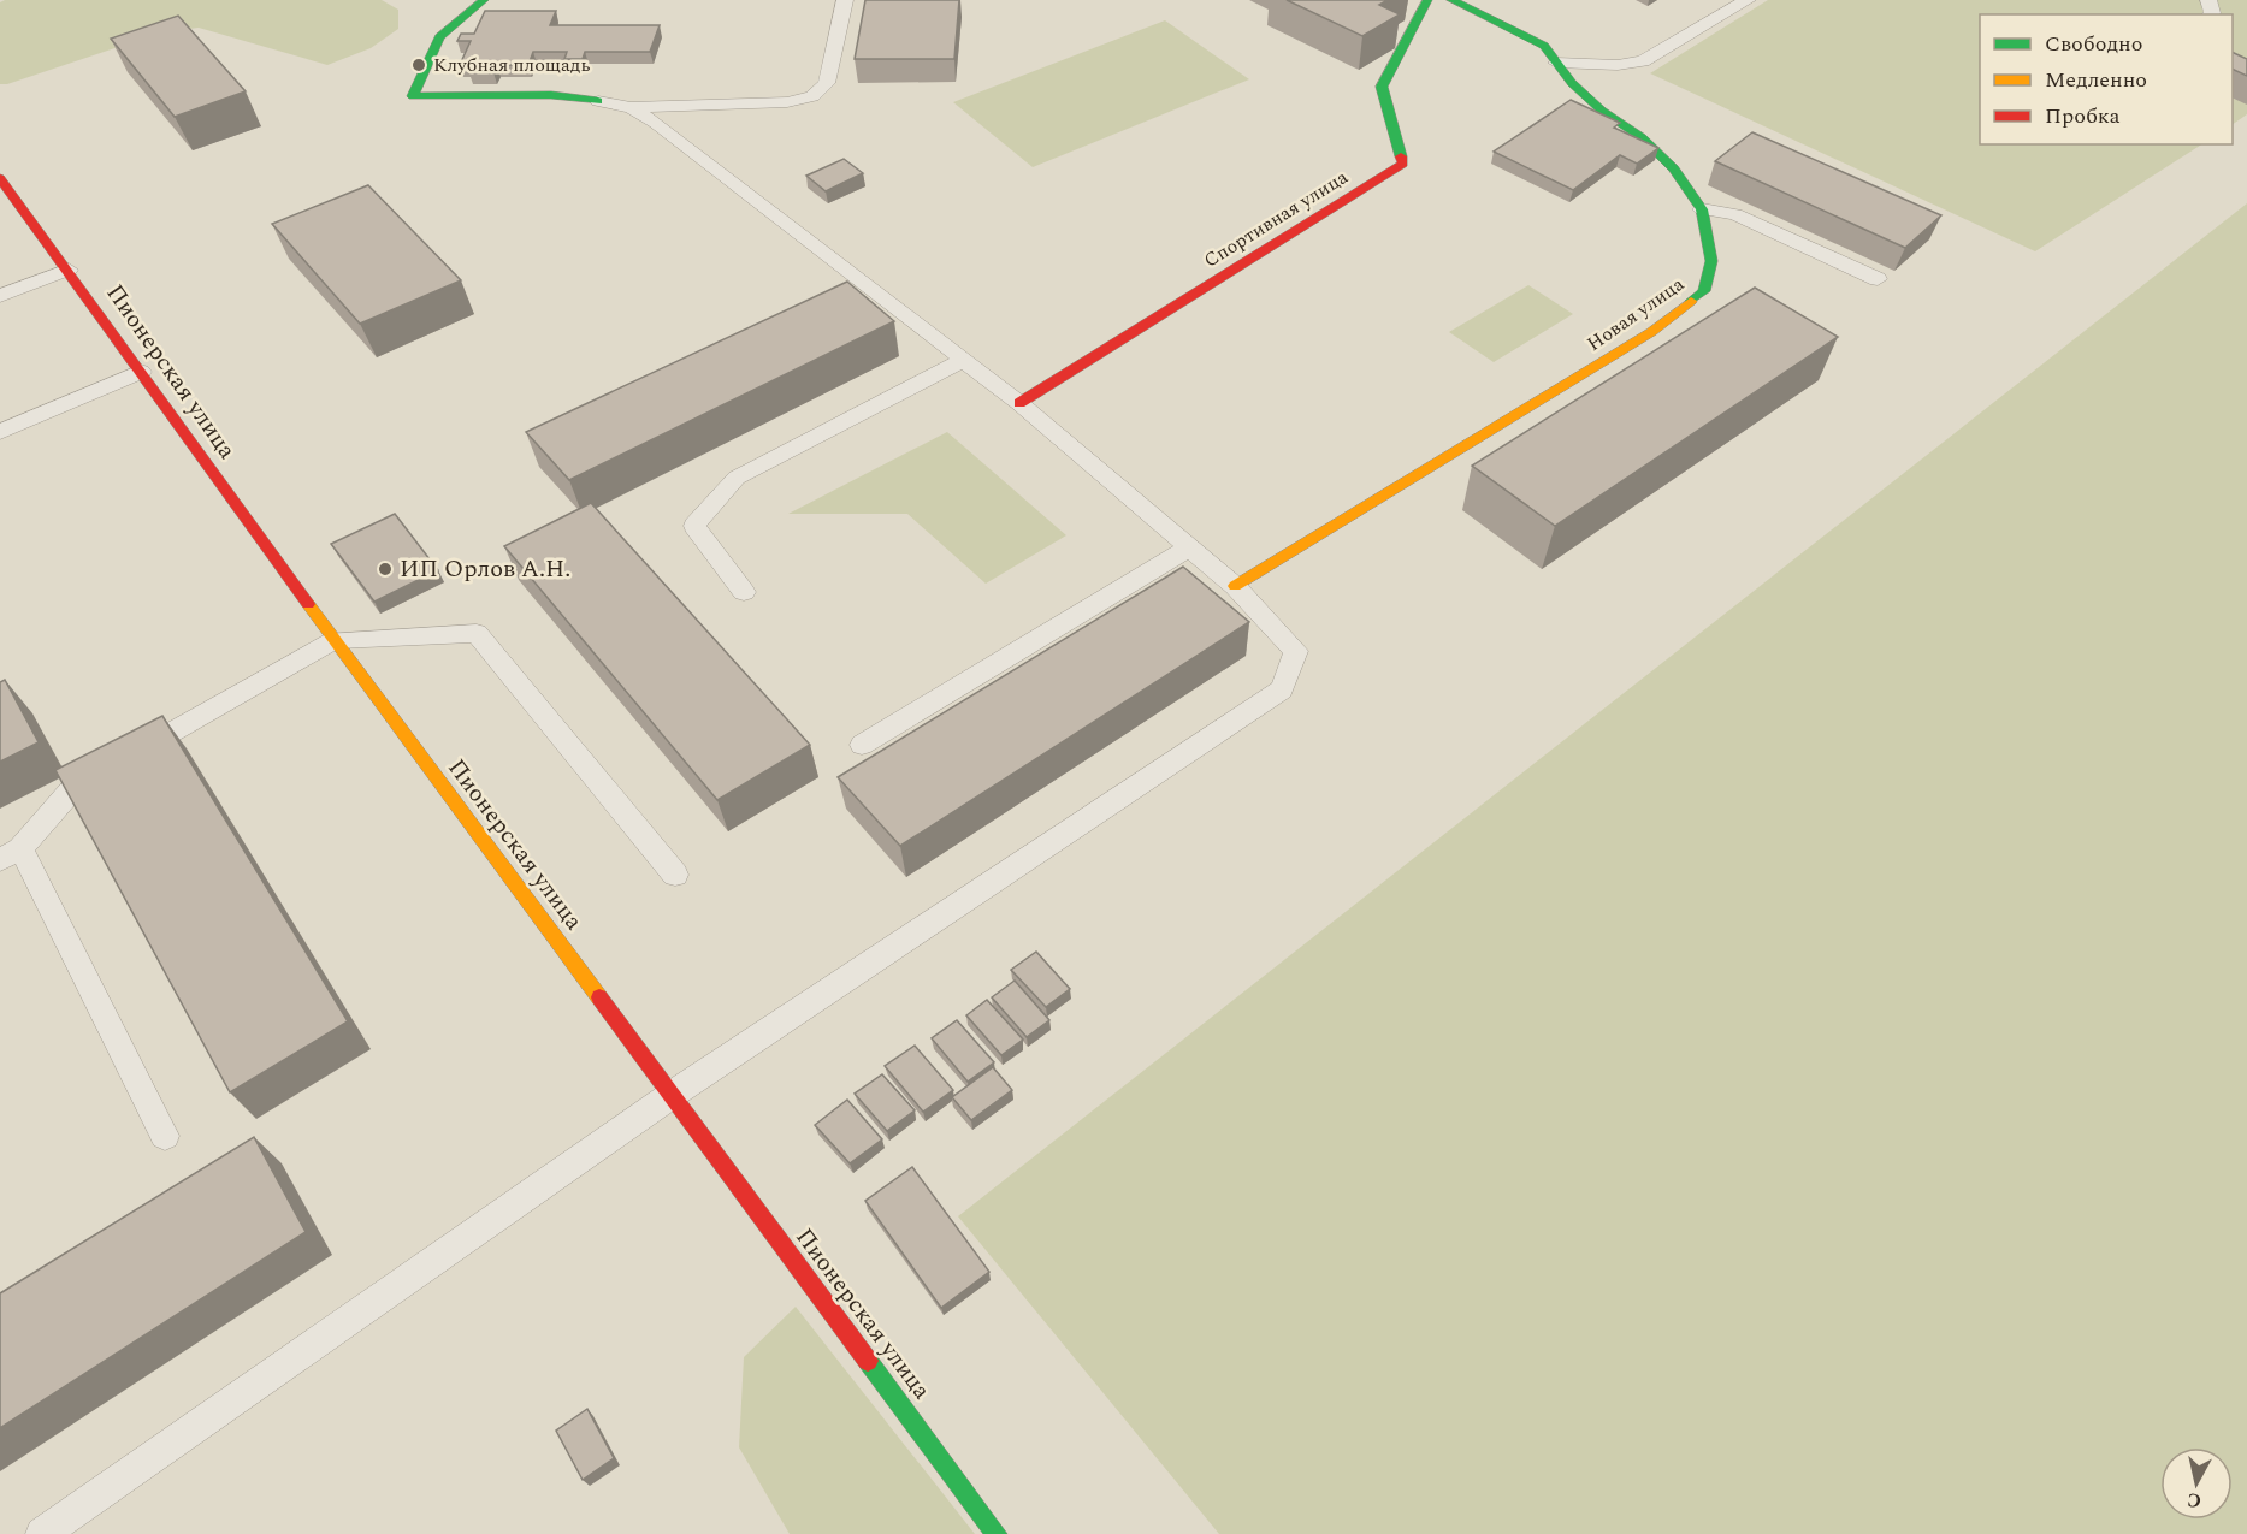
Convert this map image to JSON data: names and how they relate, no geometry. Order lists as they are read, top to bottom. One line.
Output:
{"streets":{"street":["Спортивная улица","Новая улица","Пионерская улица"]},"places":["Клубная площадь","ИП Орлов А.Н."],"legend":["Свободно","Медленно","Пробка"],"north":"bottom"}
